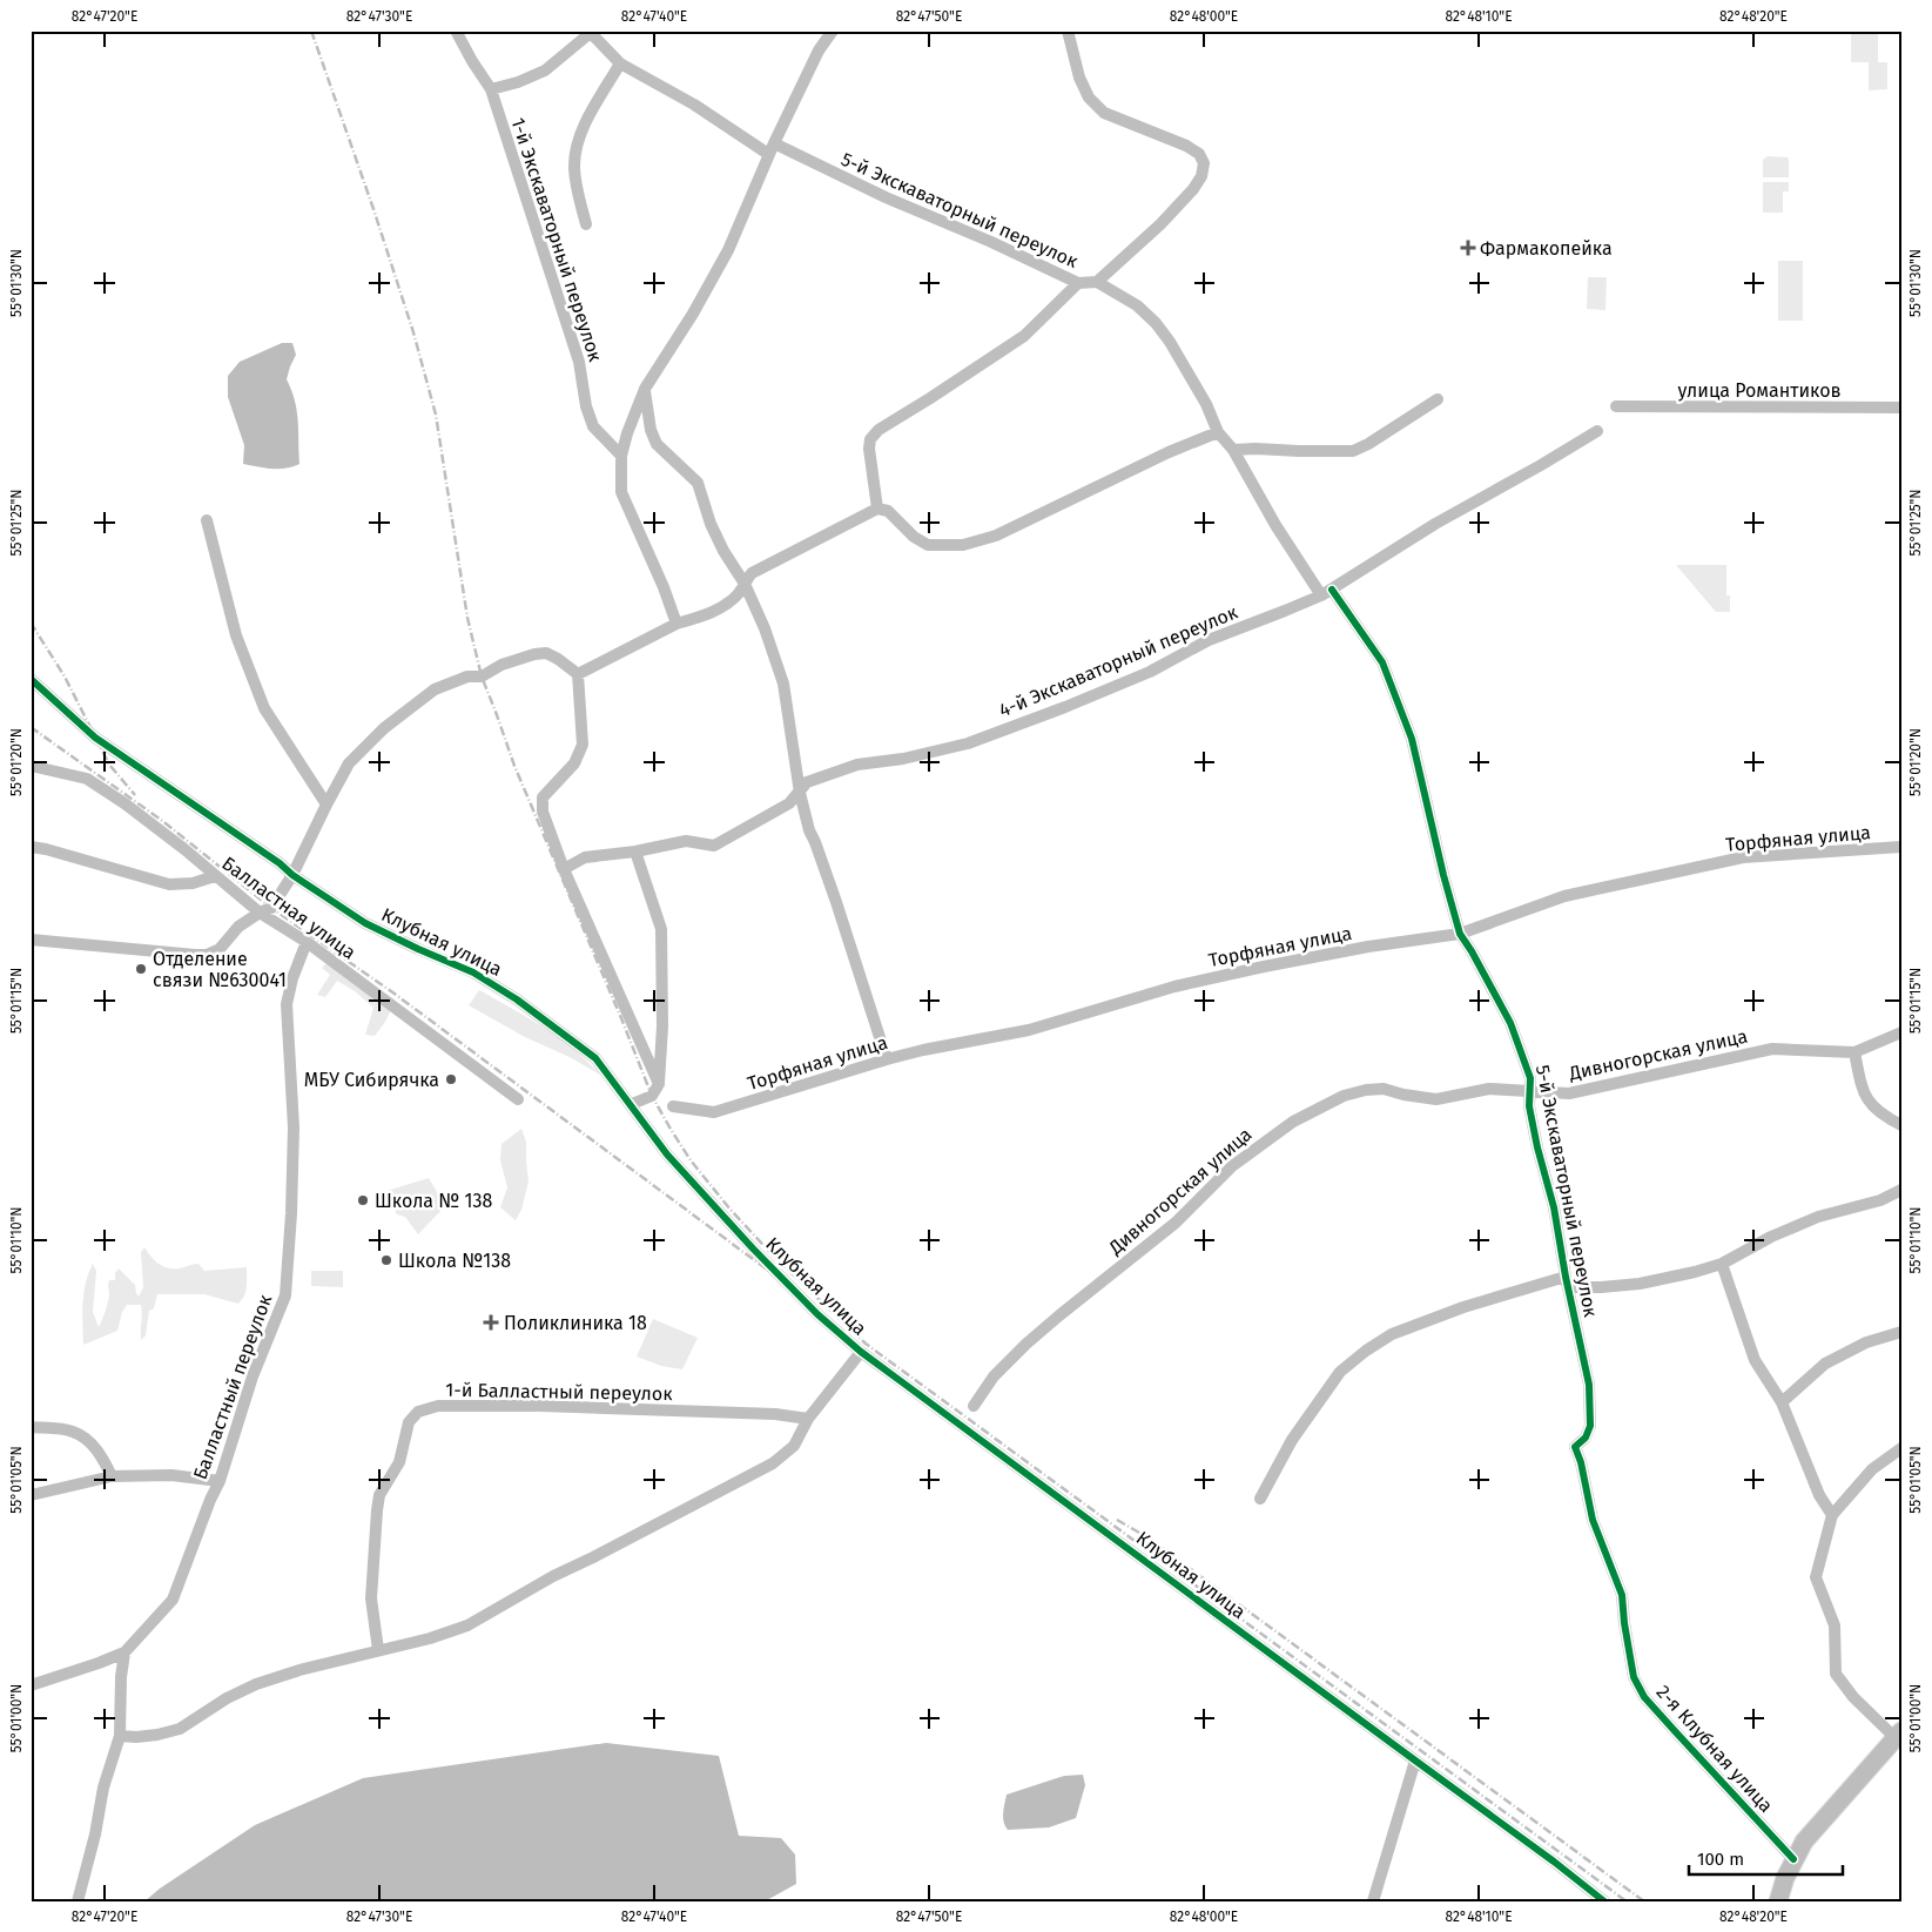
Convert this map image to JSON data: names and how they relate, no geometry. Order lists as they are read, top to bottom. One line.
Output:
{"streets":{"street":["5-й Экскаваторный переулок","1-й Экскаваторный переулок","улица Романтиков","4-й Экскаваторный переулок","Торфяная улица","Балластная улица","Клубная улица","Дивногорская улица","Балластный переулок","1-й Балластный переулок","2-я Клубная улица"]},"crossings":[["5-й Экскаваторный переулок","4-й Экскаваторный переулок"],["5-й Экскаваторный переулок","Торфяная улица"],["5-й Экскаваторный переулок","Дивногорская улица"],["5-й Экскаваторный переулок","2-я Клубная улица"],["Балластная улица","Балластный переулок"]],"places":{"health":["Фармакопейка","Поликлиника 18"],"other":["Отделение связи №630041","МБУ Сибирячка","Школа № 138","Школа №138"]},"scale_bar":"100 m","coordinates":["82°47'20\"E","82°47'30\"E","82°47'40\"E","82°47'50\"E","82°48'00\"E","82°48'10\"E","82°48'20\"E","55°01'30\"N","55°01'25\"N","55°01'20\"N","55°01'15\"N","55°01'10\"N","55°01'05\"N","55°01'00\"N"]}
